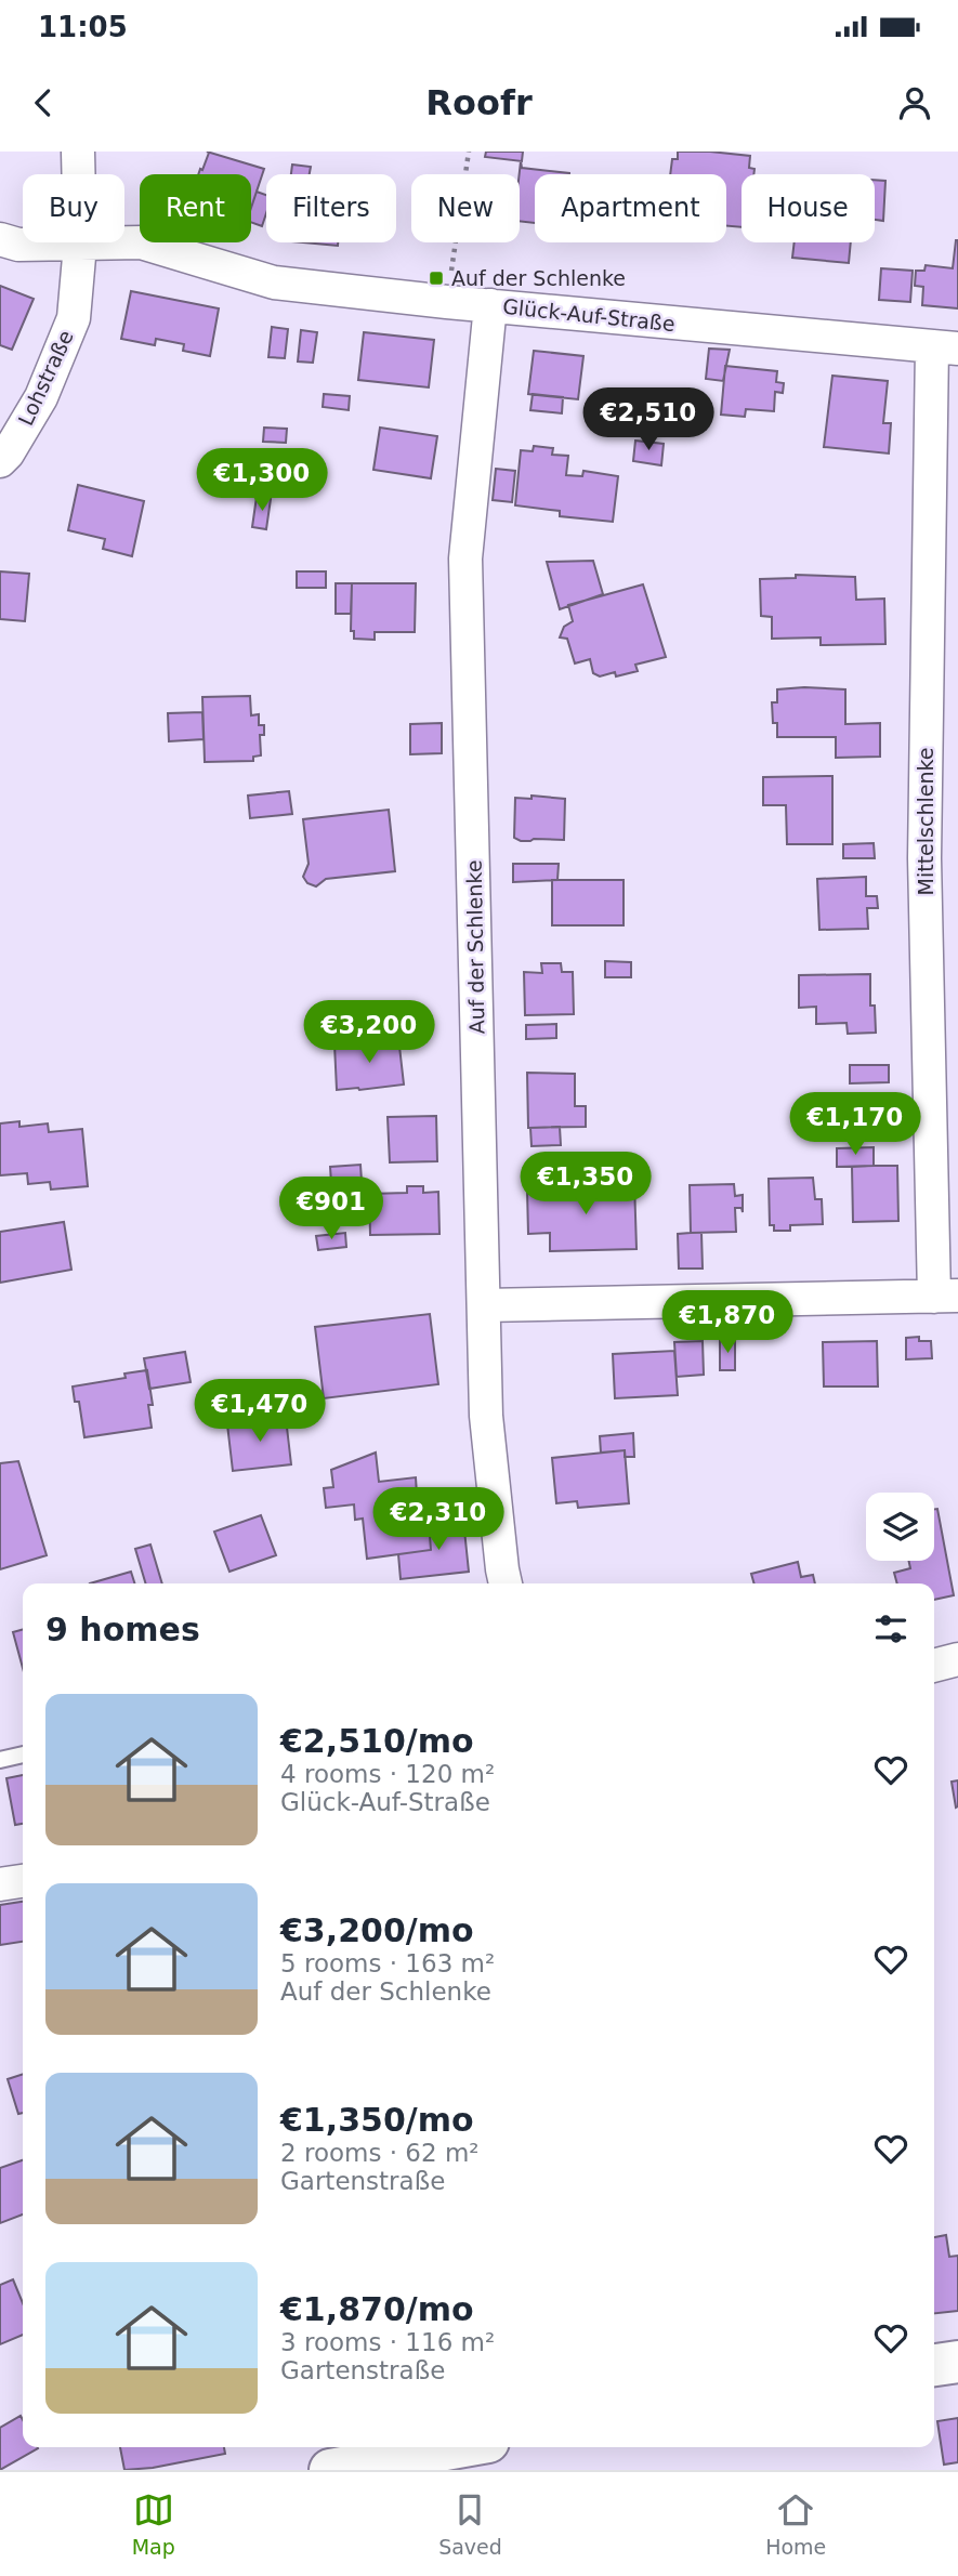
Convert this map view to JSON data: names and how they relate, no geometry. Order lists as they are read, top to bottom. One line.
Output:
{"streets":{"street":["Glück-Auf-Straße","Lohstraße","Mittelschlenke","Auf der Schlenke"]},"crossings":[["Glück-Auf-Straße","Lohstraße"],["Glück-Auf-Straße","Mittelschlenke"],["Glück-Auf-Straße","Auf der Schlenke"]],"places":{"transit":["Auf der Schlenke"]},"page":{"status":"11:05","header":"Roofr","chip":["Buy","Rent","Filters","New","Apartment","House"],"price":["€2,510","€1,300","€3,200","€1,170","€1,350","€901","€1,870","€1,470","€2,310"],"heading":"9 homes","list":[{"name":"€2,510/mo","note":"4 rooms · 120 m² · Glück-Auf-Straße"},{"name":"€3,200/mo","note":"5 rooms · 163 m² · Auf der Schlenke"},{"name":"€1,350/mo","note":"2 rooms · 62 m² · Gartenstraße"},{"name":"€1,870/mo","note":"3 rooms · 116 m² · Gartenstraße"}],"tabs":["Map","Saved","Home"]}}
